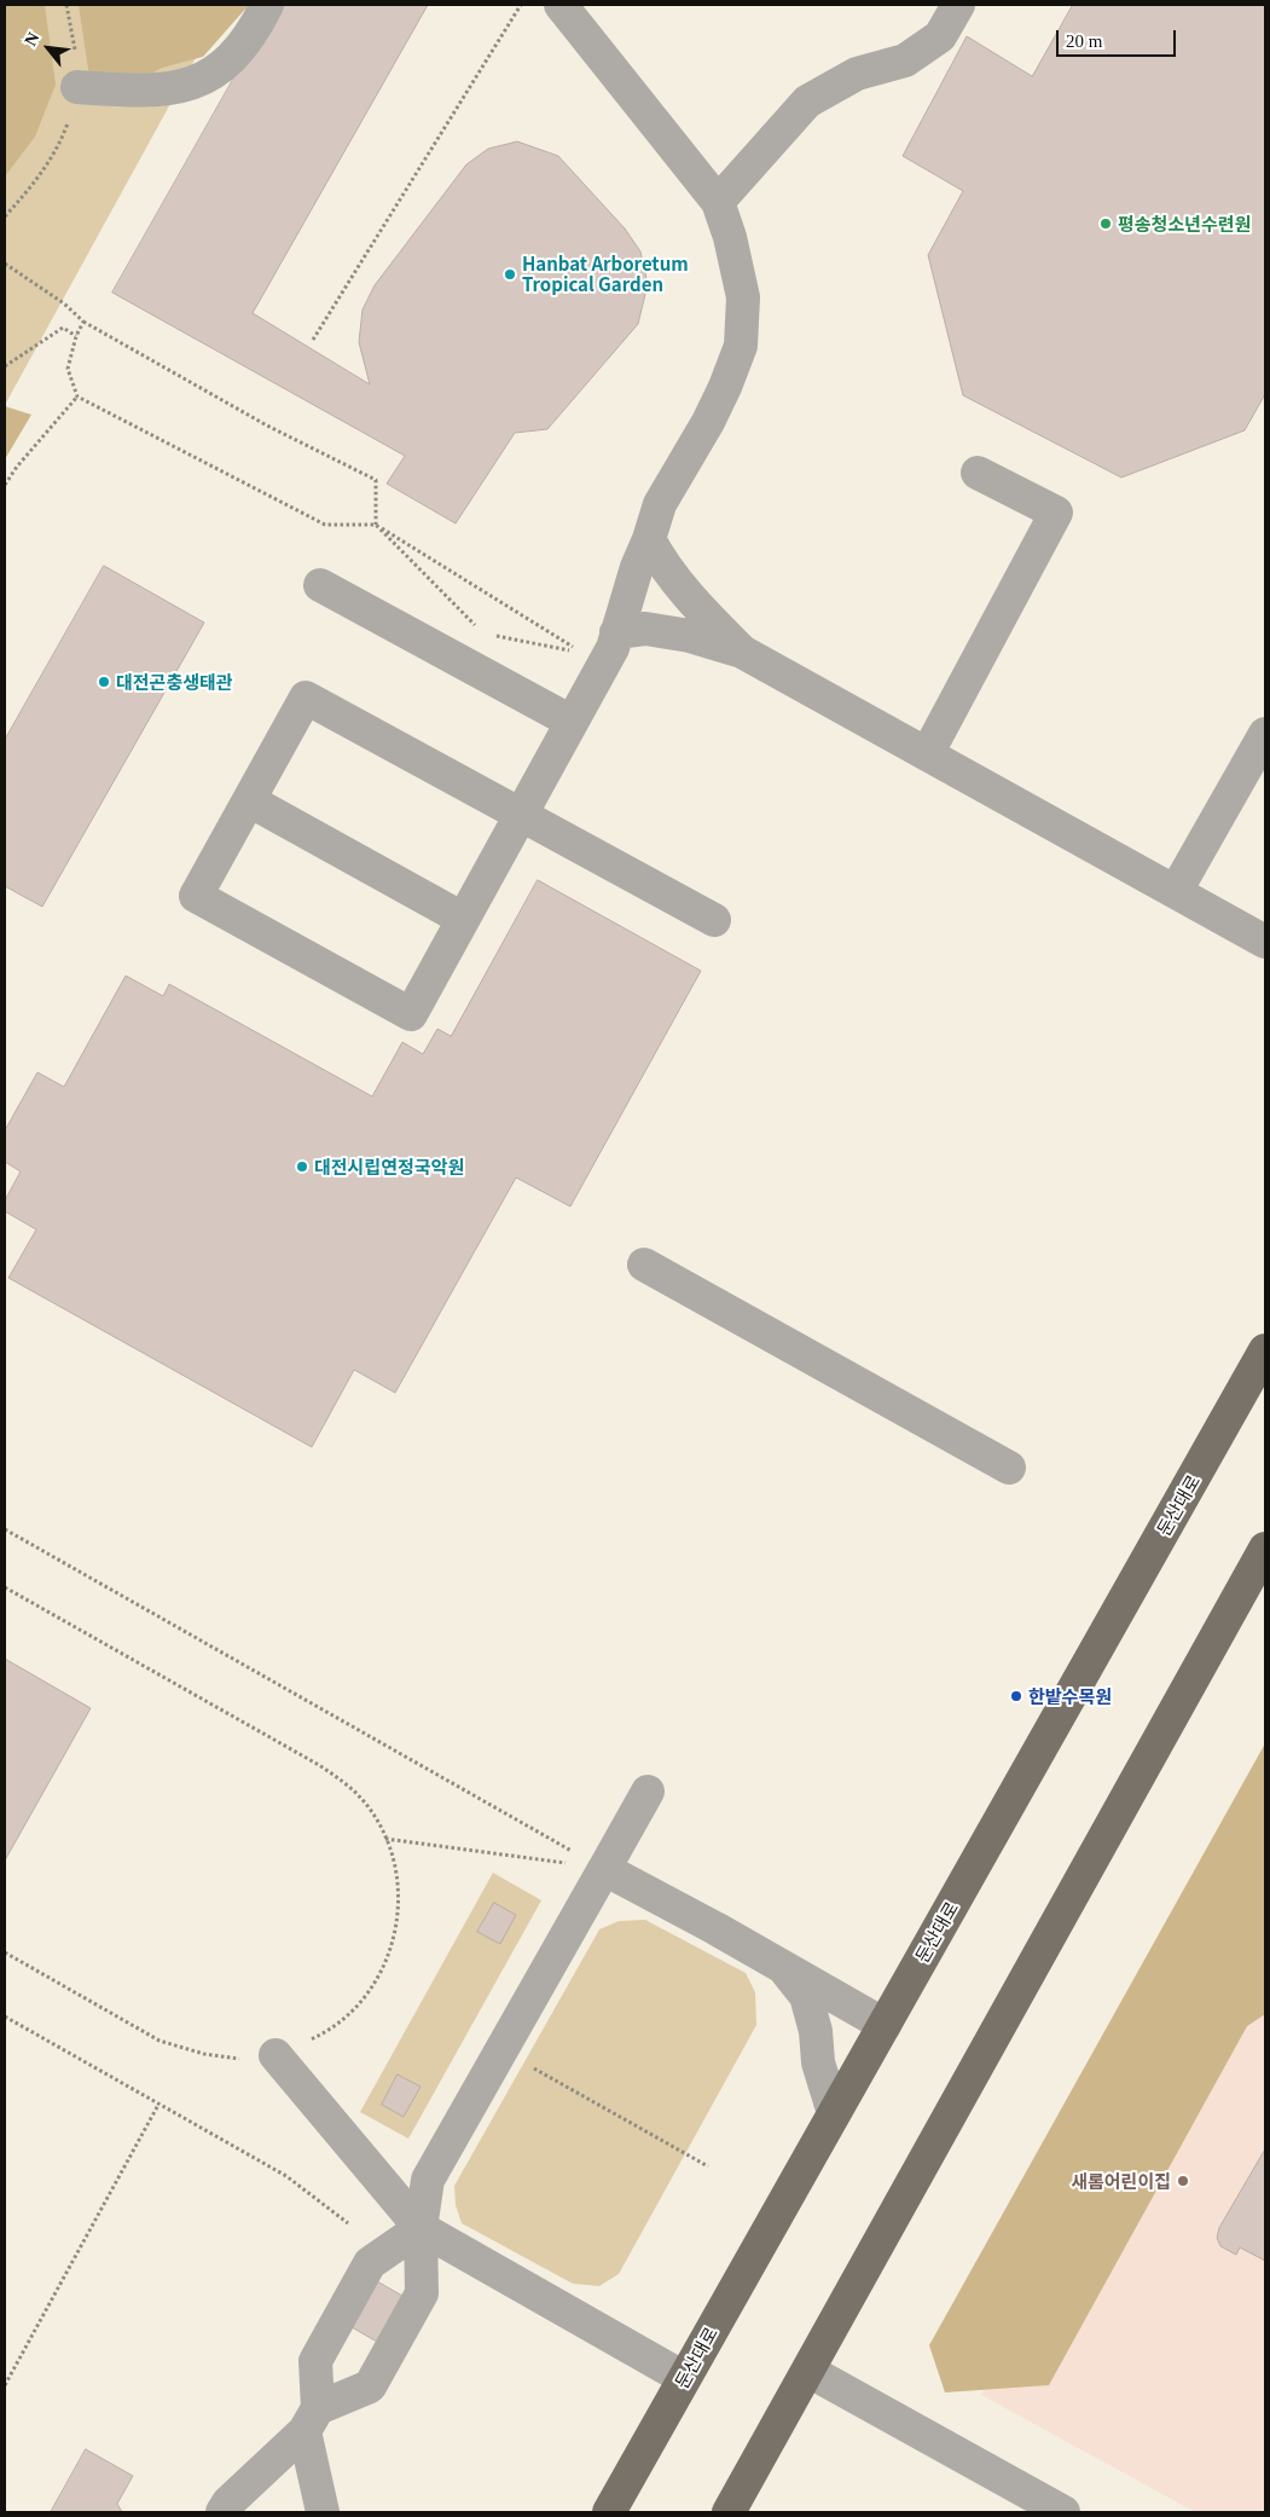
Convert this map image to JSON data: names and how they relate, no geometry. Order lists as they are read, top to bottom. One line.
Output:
{"streets":{"main road":["둔산대로"]},"places":["평송청소년수련원","Hanbat Arboretum Tropical Garden","대전곤충생태관","대전시립연정국악원","한밭수목원","새롬어린이집"],"scale_bar":"20 m","north":"top left"}
